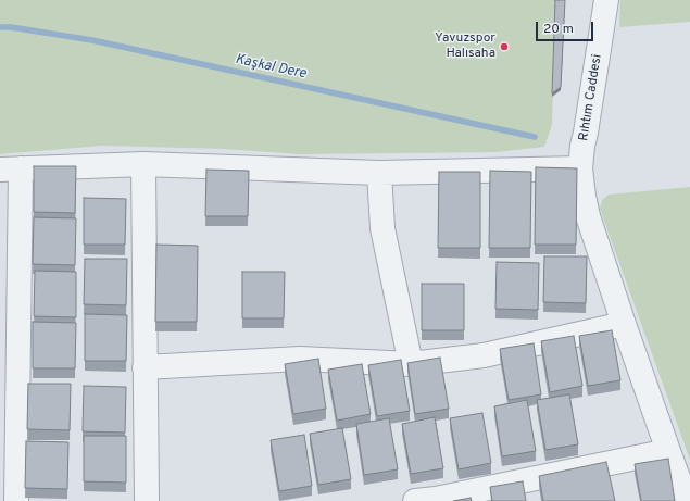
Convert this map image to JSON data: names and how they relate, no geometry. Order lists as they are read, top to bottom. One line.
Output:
{"streets":{"street":["Rıhtım Caddesi"]},"water":["Kaşkal Dere"],"places":["Yavuzspor Halısaha"],"scale_bar":"20 m"}
